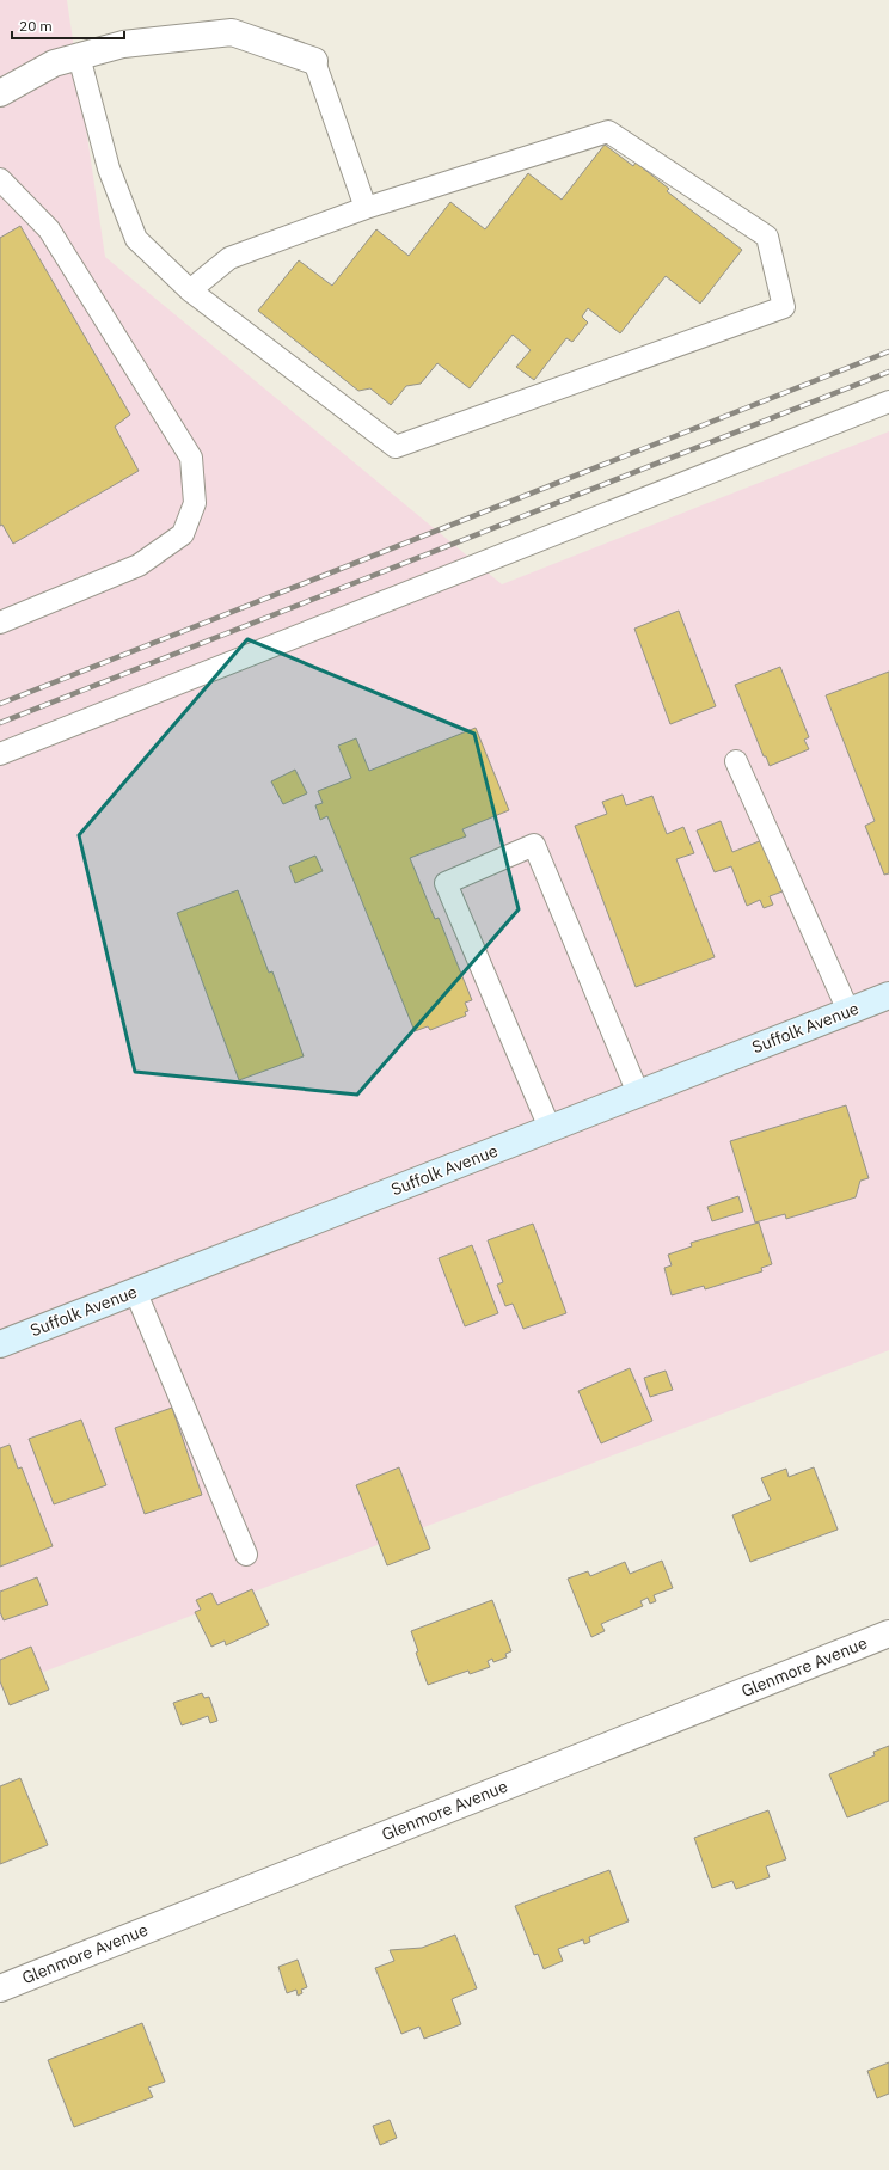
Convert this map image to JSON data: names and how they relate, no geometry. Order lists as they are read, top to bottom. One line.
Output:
{"streets":{"main road":["Suffolk Avenue"],"street":["Glenmore Avenue"]},"scale_bar":"20 m"}
